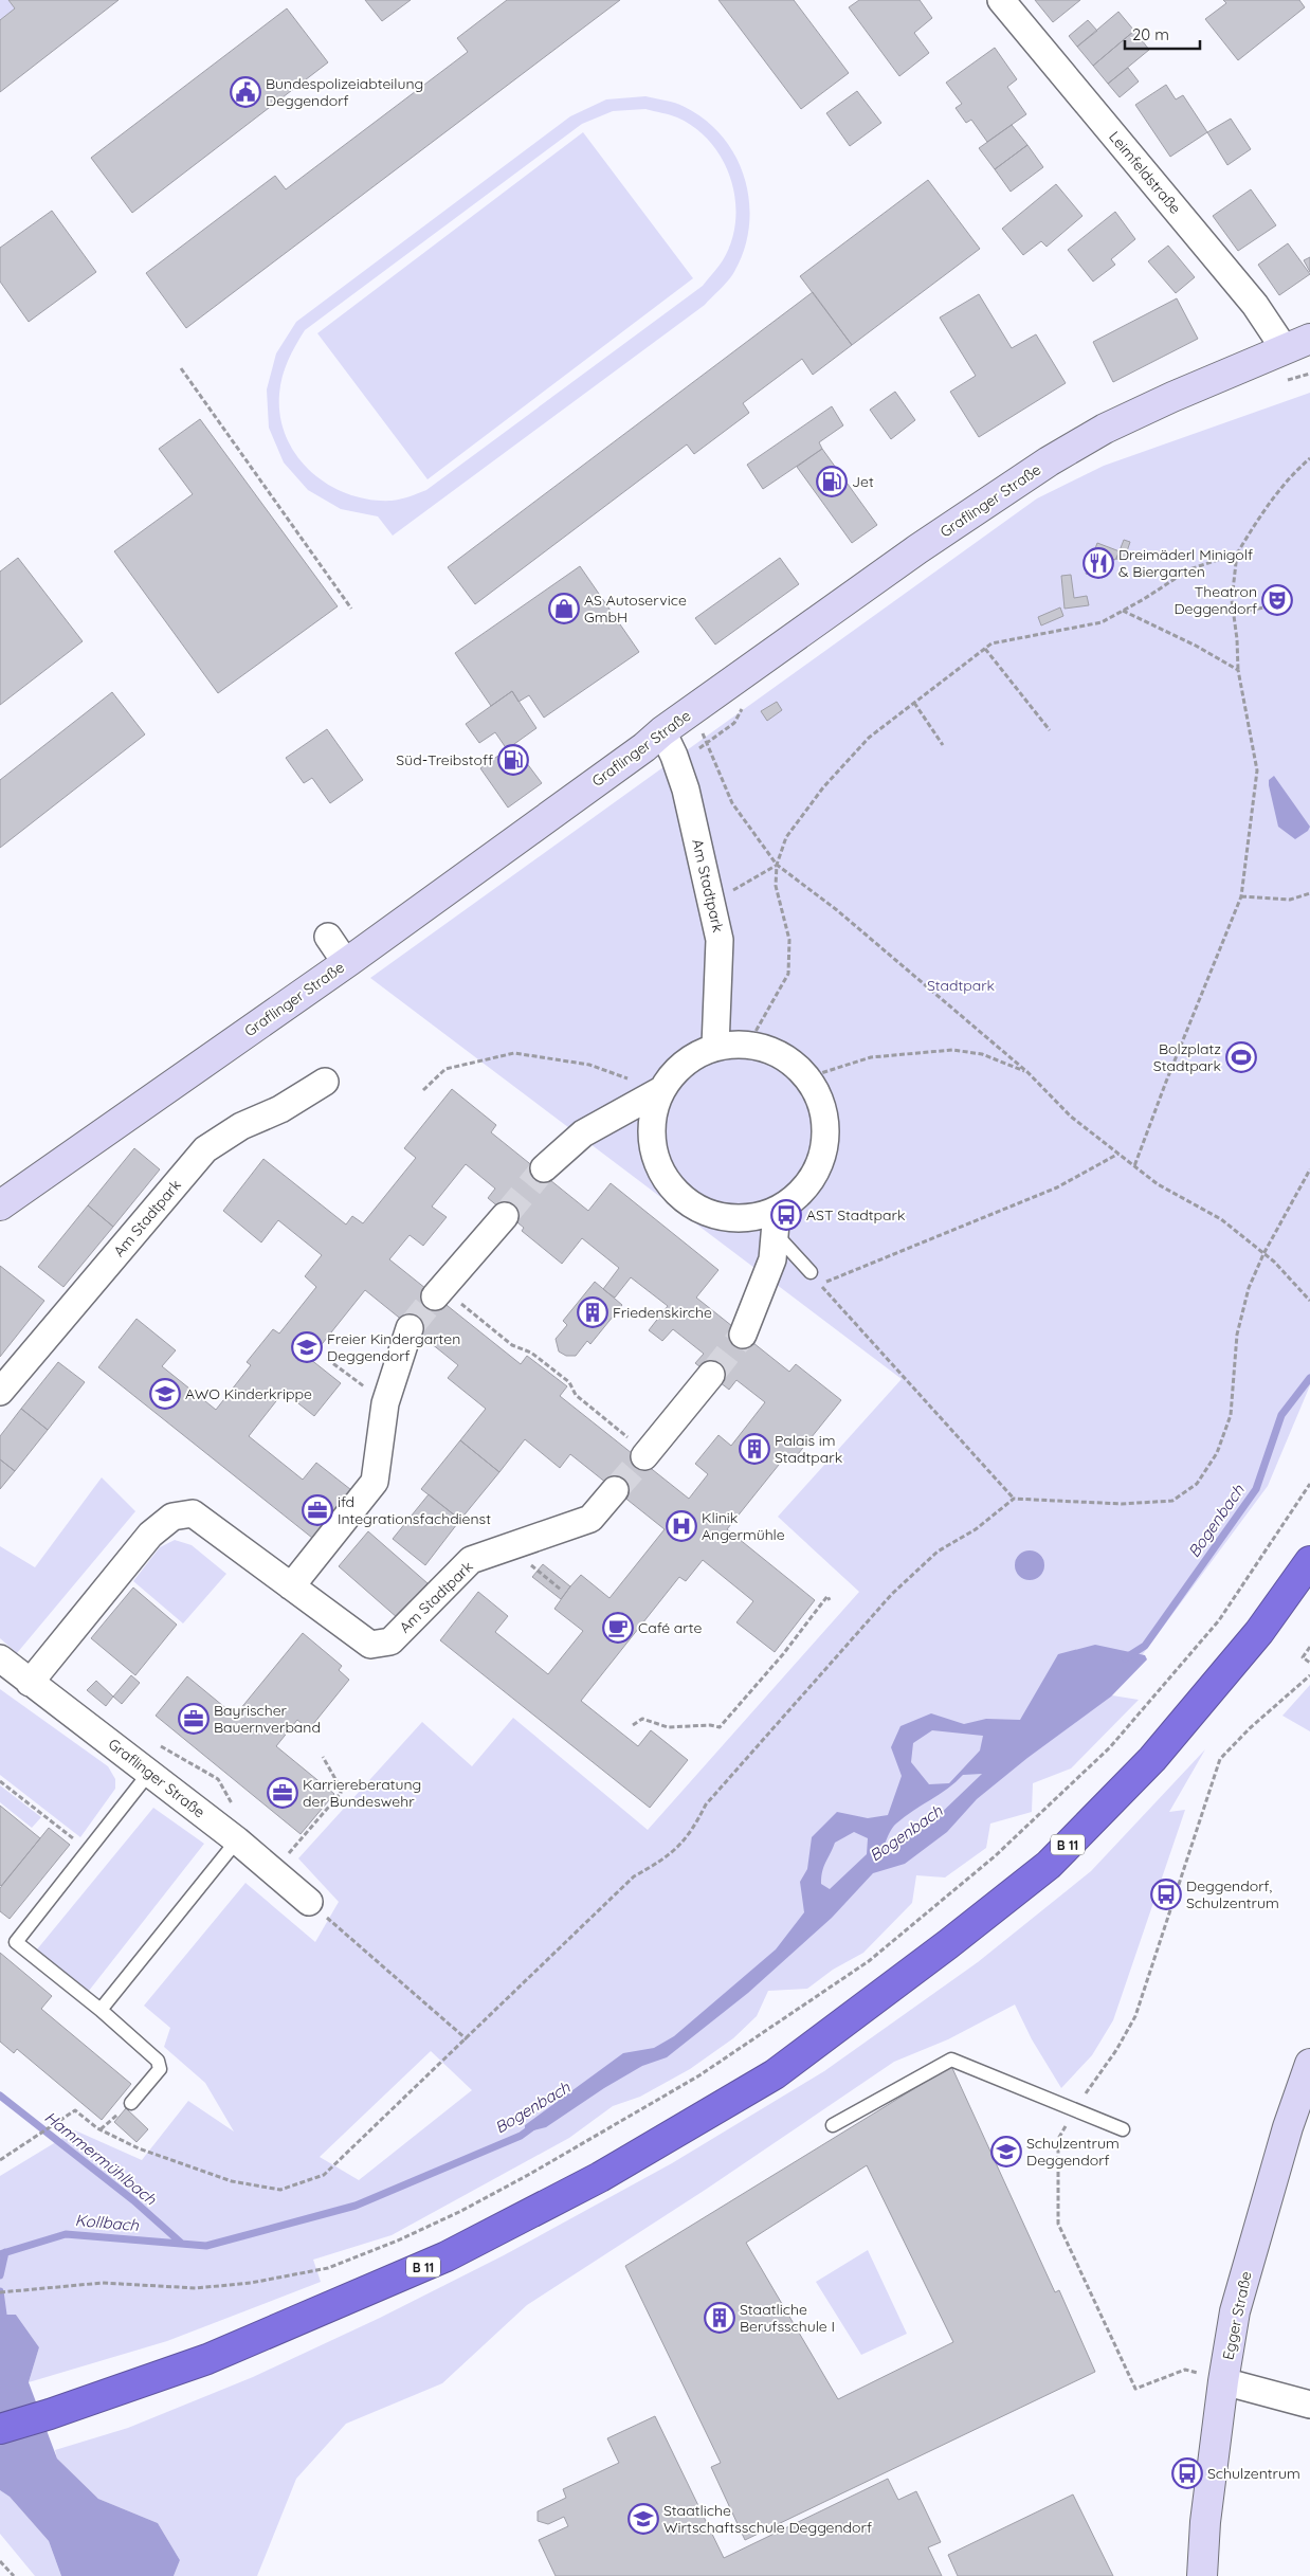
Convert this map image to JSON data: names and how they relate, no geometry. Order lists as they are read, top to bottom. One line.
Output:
{"streets":{"highway":["B 11"],"street":["Leimfeldstraße","Graflinger Straße","Am Stadtpark","Egger Straße"]},"crossings":[["Leimfeldstraße","Graflinger Straße"],["Graflinger Straße","Am Stadtpark"]],"water":["Bogenbach","Hammermühlbach","Kollbach"],"parks":["Stadtpark"],"places":{"public building":["Bundespolizeiabteilung Deggendorf"],"fuel station":["Jet","Süd-Treibstoff"],"restaurant":["Dreimäderl Minigolf & Biergarten"],"theatre":["Theatron Deggendorf"],"shop":["AS Autoservice GmbH"],"sports":["Bolzplatz Stadtpark"],"bus stop":["AST Stadtpark","Deggendorf, Schulzentrum","Schulzentrum"],"building":["Friedenskirche","Palais im Stadtpark","Staatliche Berufsschule I"],"school or university":["Freier Kindergarten Deggendorf","AWO Kinderkrippe","Schulzentrum Deggendorf","Staatliche Wirtschaftsschule Deggendorf"],"office":["ifd Integrationsfachdienst","Bayrischer Bauernverband","Karriereberatung der Bundeswehr"],"hospital":["Klinik Angermühle"],"cafe":["Café arte"]},"scale_bar":"20 m"}
